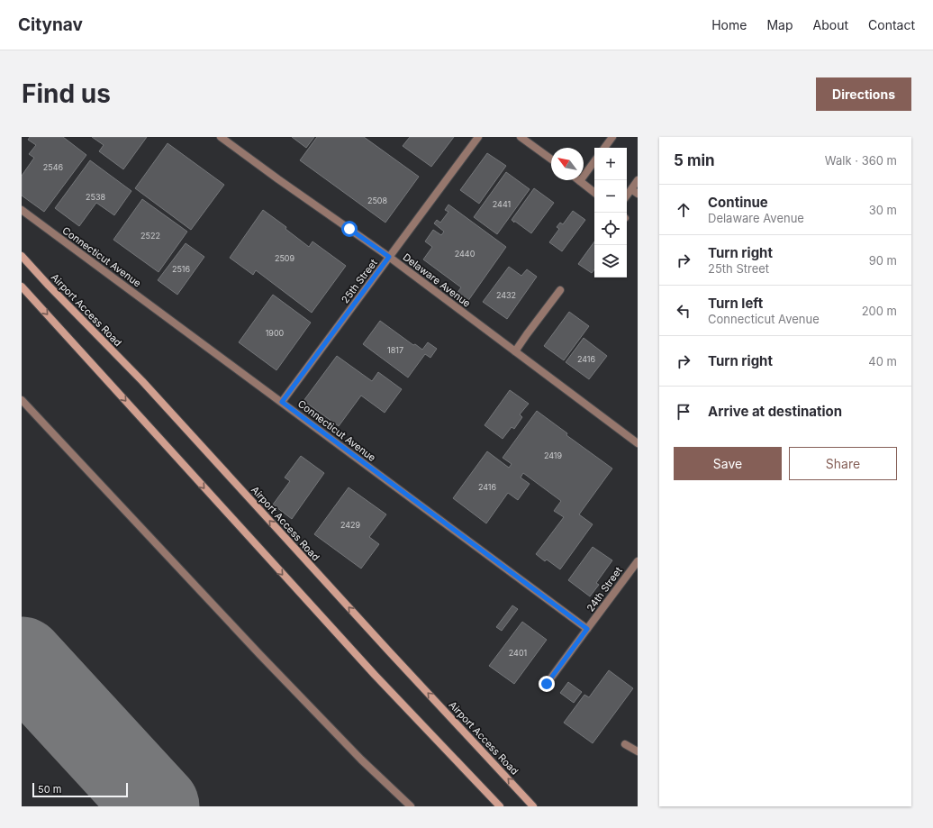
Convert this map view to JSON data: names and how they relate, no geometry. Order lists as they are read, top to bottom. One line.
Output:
{"streets":{"main road":["Airport Access Road"],"street":["Connecticut Avenue","Delaware Avenue","25th Street","24th Street"]},"crossings":[["Connecticut Avenue","25th Street"],["Connecticut Avenue","24th Street"],["Delaware Avenue","25th Street"]],"house_numbers":["2546","2538","2508","2441","2522","2440","2509","2516","2432","1900","1817","2416","2419","2416","2429","2401"],"scale_bar":"50 m","north":"top left","page":{"header":"Citynav","nav":["Home","Map","About","Contact"],"buttons":["Directions",["Save","Share"]],"title":"Find us","heading":["5 min","Walk · 360 m"],"map_buttons":["+","−"],"list":[["Continue","Delaware Avenue","30 m"],["Turn right","25th Street","90 m"],["Turn left","Connecticut Avenue","200 m"],["Turn right","40 m"],"Arrive at destination"],"scale":"50 m"}}
